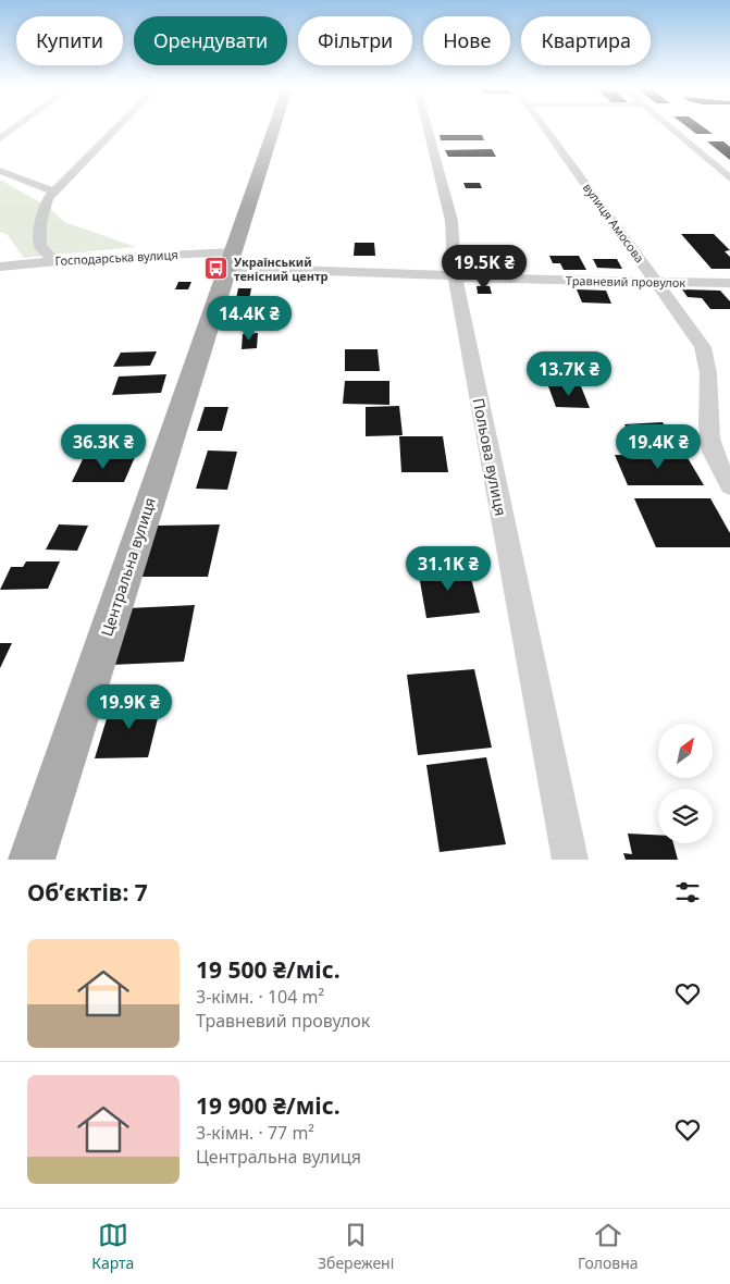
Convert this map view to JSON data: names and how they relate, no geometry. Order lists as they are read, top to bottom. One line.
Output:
{"streets":{"main road":["Центральна вулиця"],"street":["вулиця Амосова","Господарська вулиця","Травневий провулок","Польова вулиця"]},"crossings":[["вулиця Амосова","Травневий провулок"],["Господарська вулиця","Травневий провулок"],["Господарська вулиця","Центральна вулиця"],["Травневий провулок","Польова вулиця"],["Травневий провулок","Центральна вулиця"]],"places":{"bus stop":["Український тенісний центр"]},"north":"top right","page":{"chip":["Купити","Орендувати","Фільтри","Нове","Квартира"],"price":["19.5K ₴","14.4K ₴","13.7K ₴","36.3K ₴","19.4K ₴","31.1K ₴","19.9K ₴"],"heading":"Об’єктів: 7","list":[{"name":"19 500 ₴/міс.","note":"3-кімн. · 104 m² · Травневий провулок"},{"name":"19 900 ₴/міс.","note":"3-кімн. · 77 m² · Центральна вулиця"}],"tabs":["Карта","Збережені","Головна"]}}
